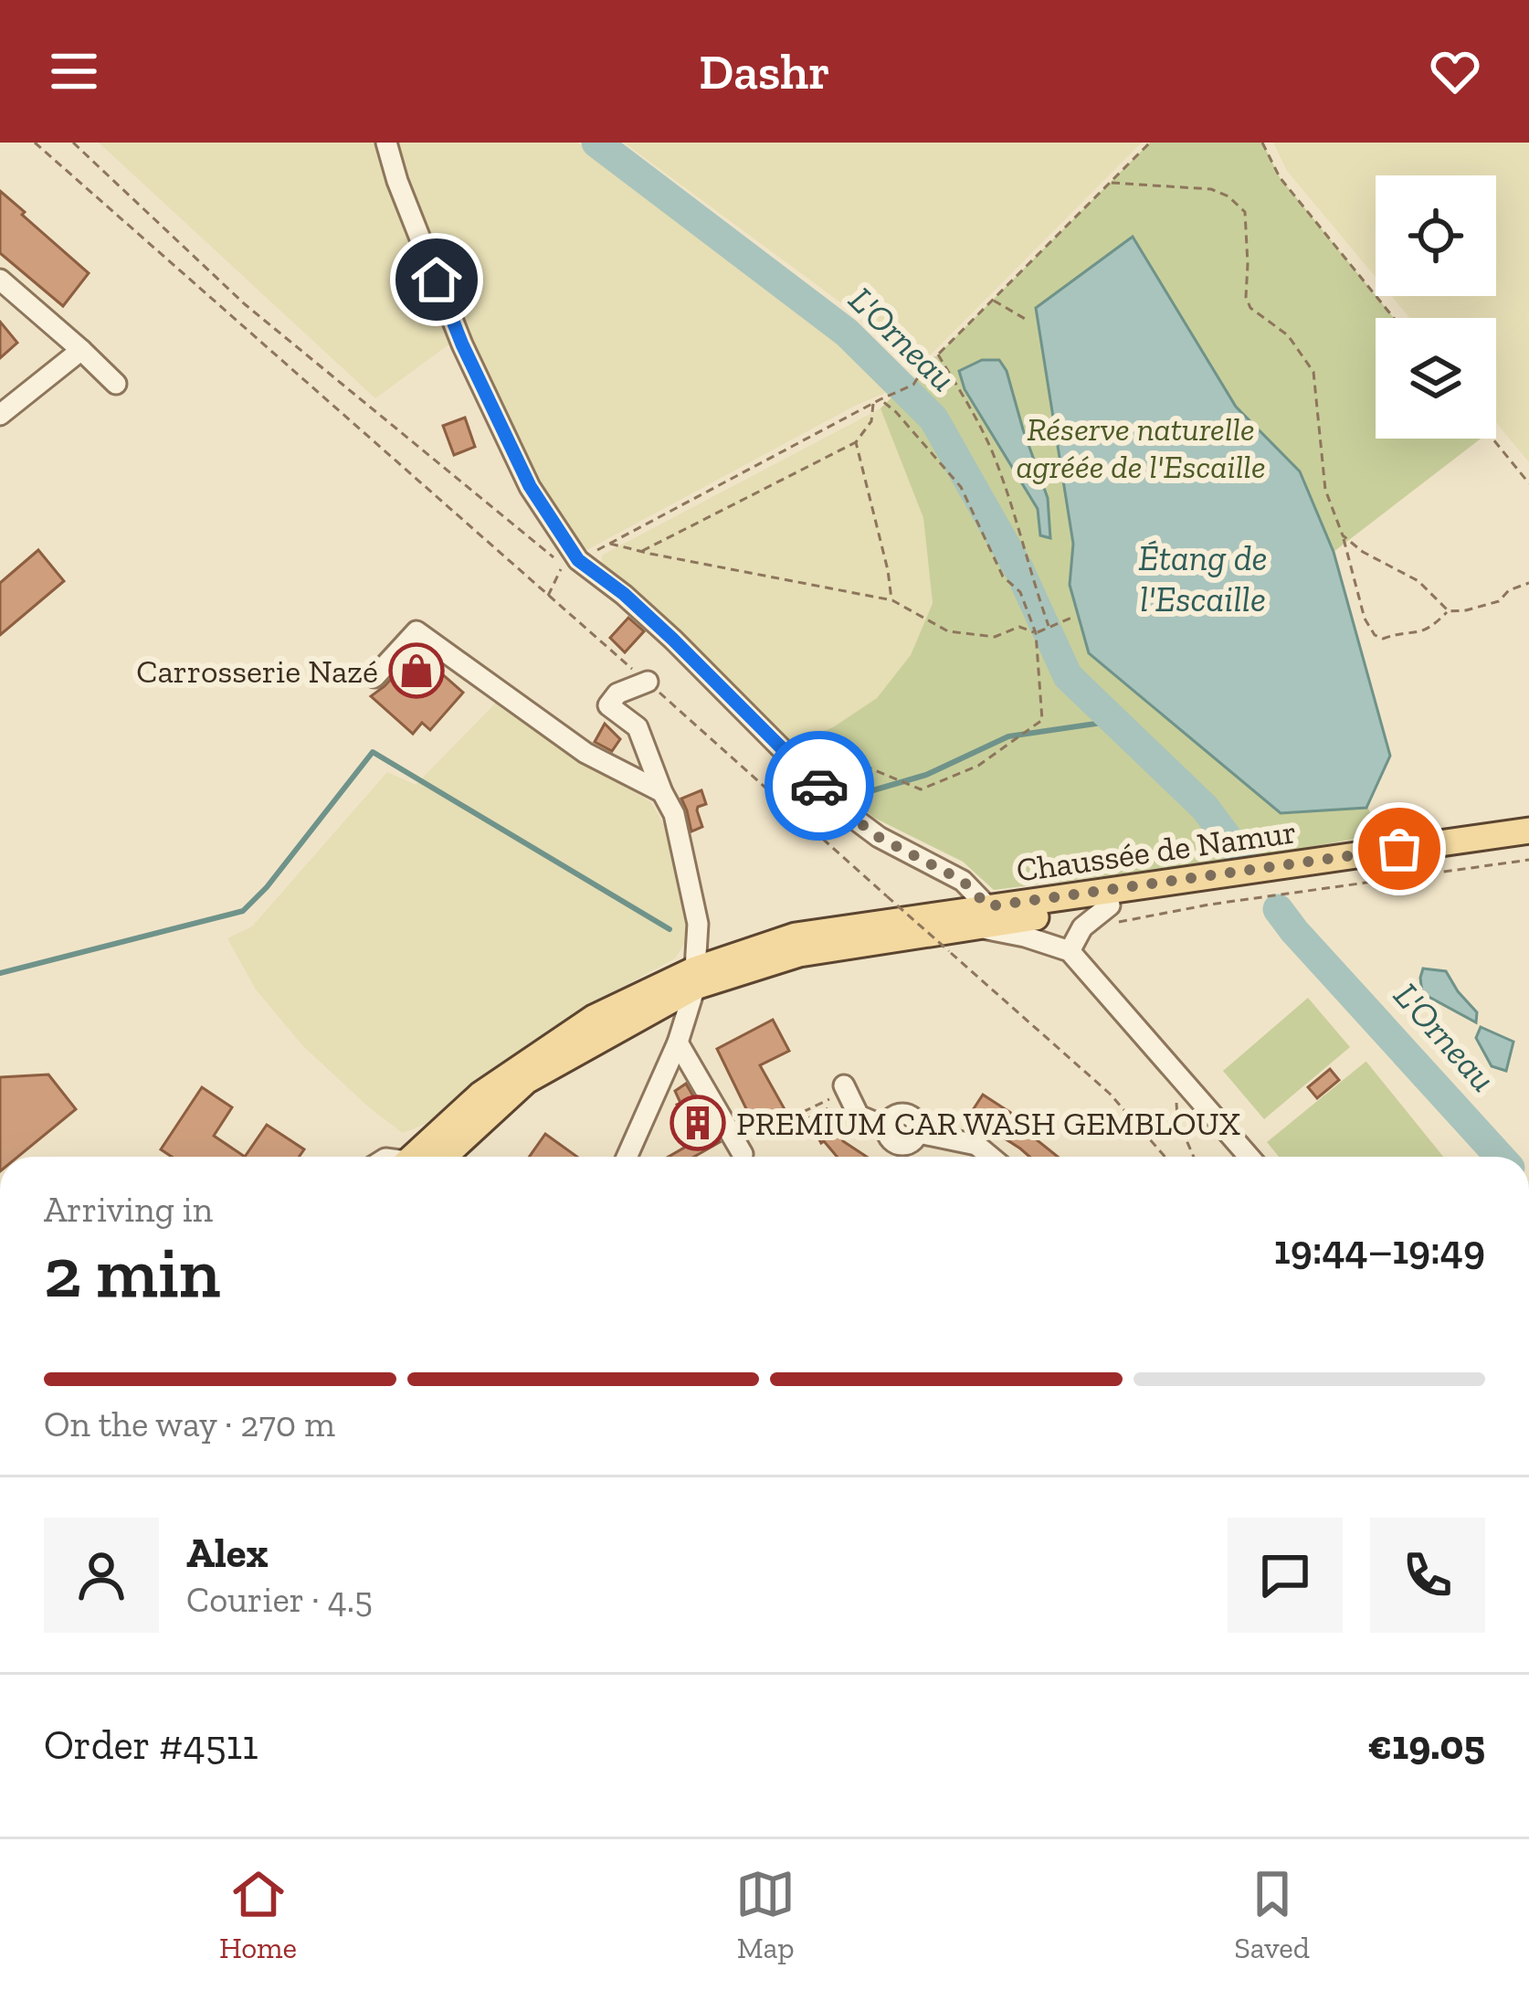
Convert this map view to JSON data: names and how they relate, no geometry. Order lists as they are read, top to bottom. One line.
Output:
{"streets":{"main road":["Chaussée de Namur"]},"water":["L'Orneau","Étang de l'Escaille"],"parks":["Réserve naturelle agréée de l'Escaille"],"places":{"shop":["Carrosserie Nazé"],"building":["PREMIUM CAR WASH GEMBLOUX"]},"page":{"header":"Dashr","heading":["2 min","Arriving in","19:44–19:49"],"panel":["Alex","Courier · 4.5","Order #4511","€19.05"],"bar":"On the way · 270 m","tabs":["Home","Map","Saved"]}}
